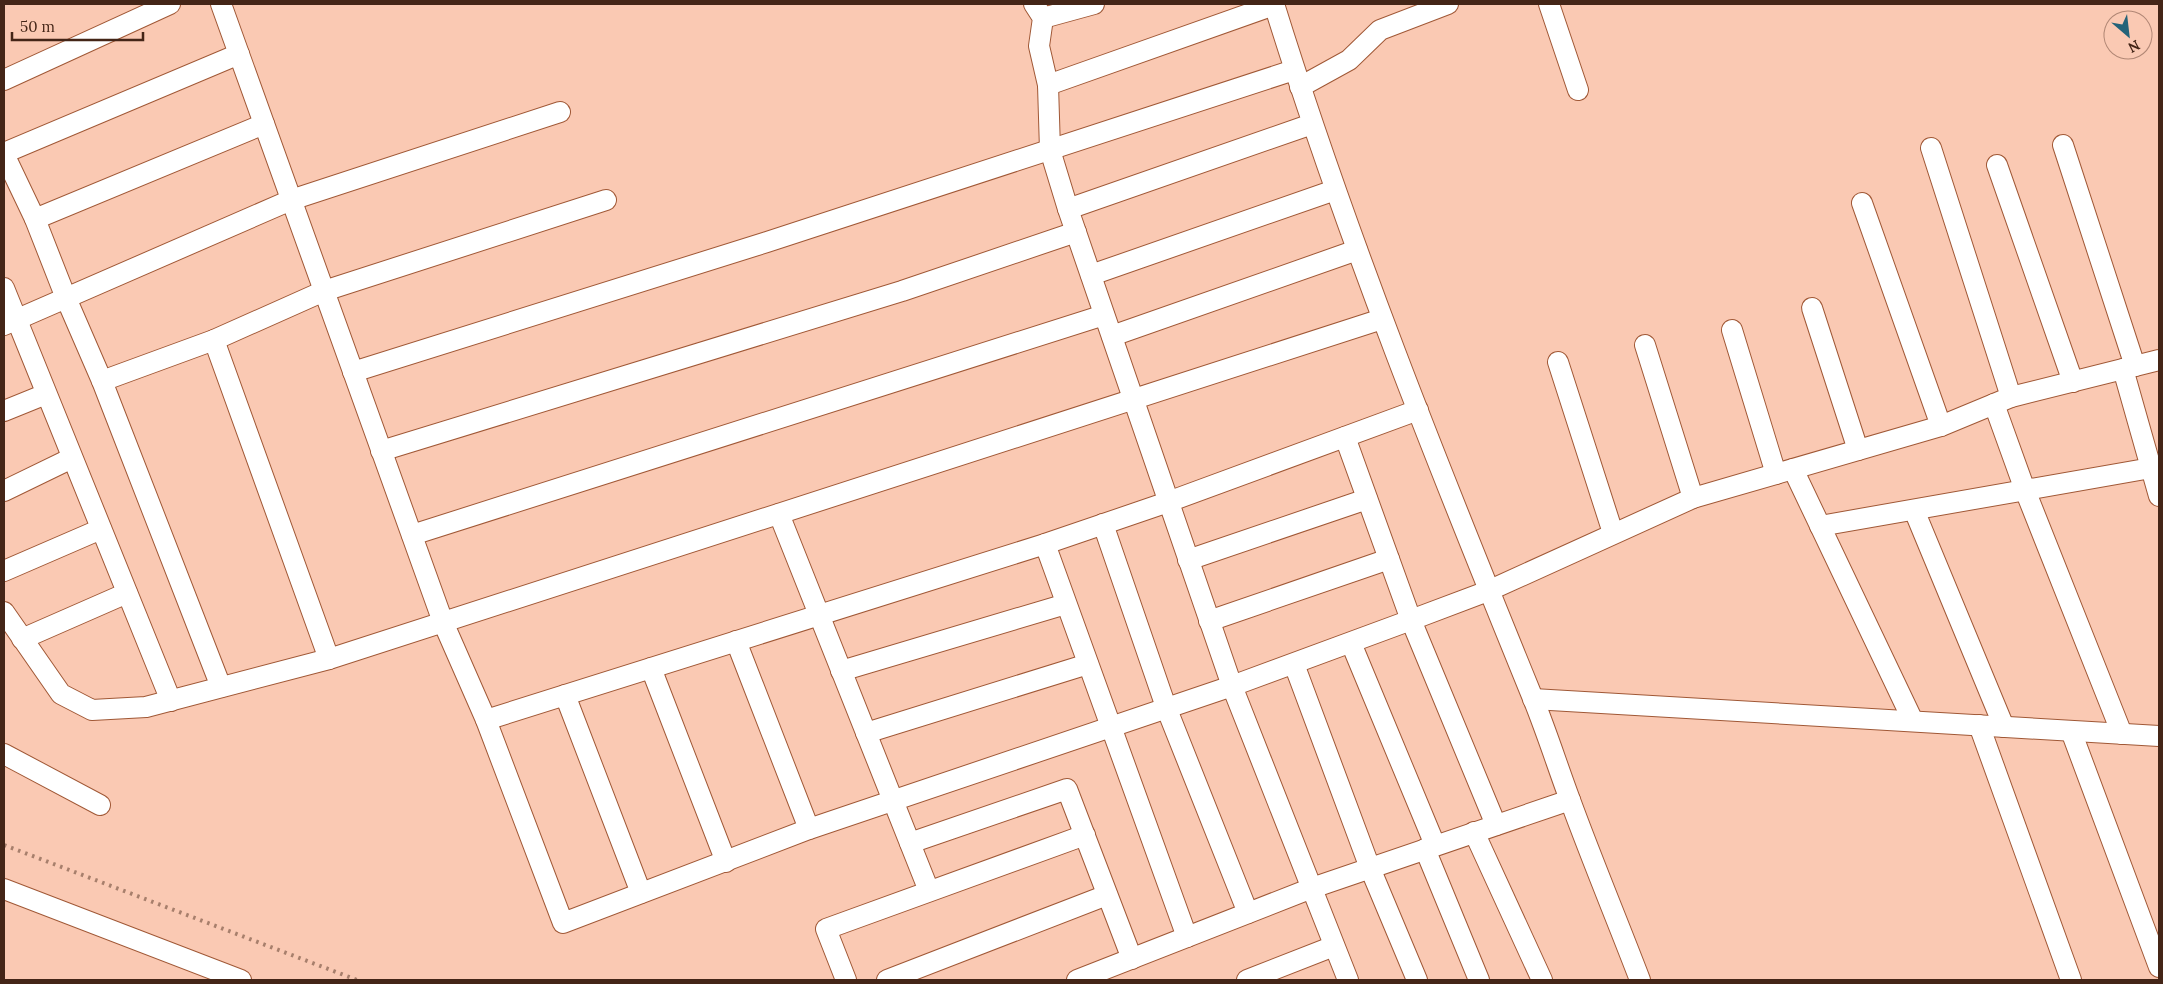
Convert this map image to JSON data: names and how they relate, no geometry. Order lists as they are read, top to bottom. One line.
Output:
{"scale_bar":"50 m","north":"bottom right"}
